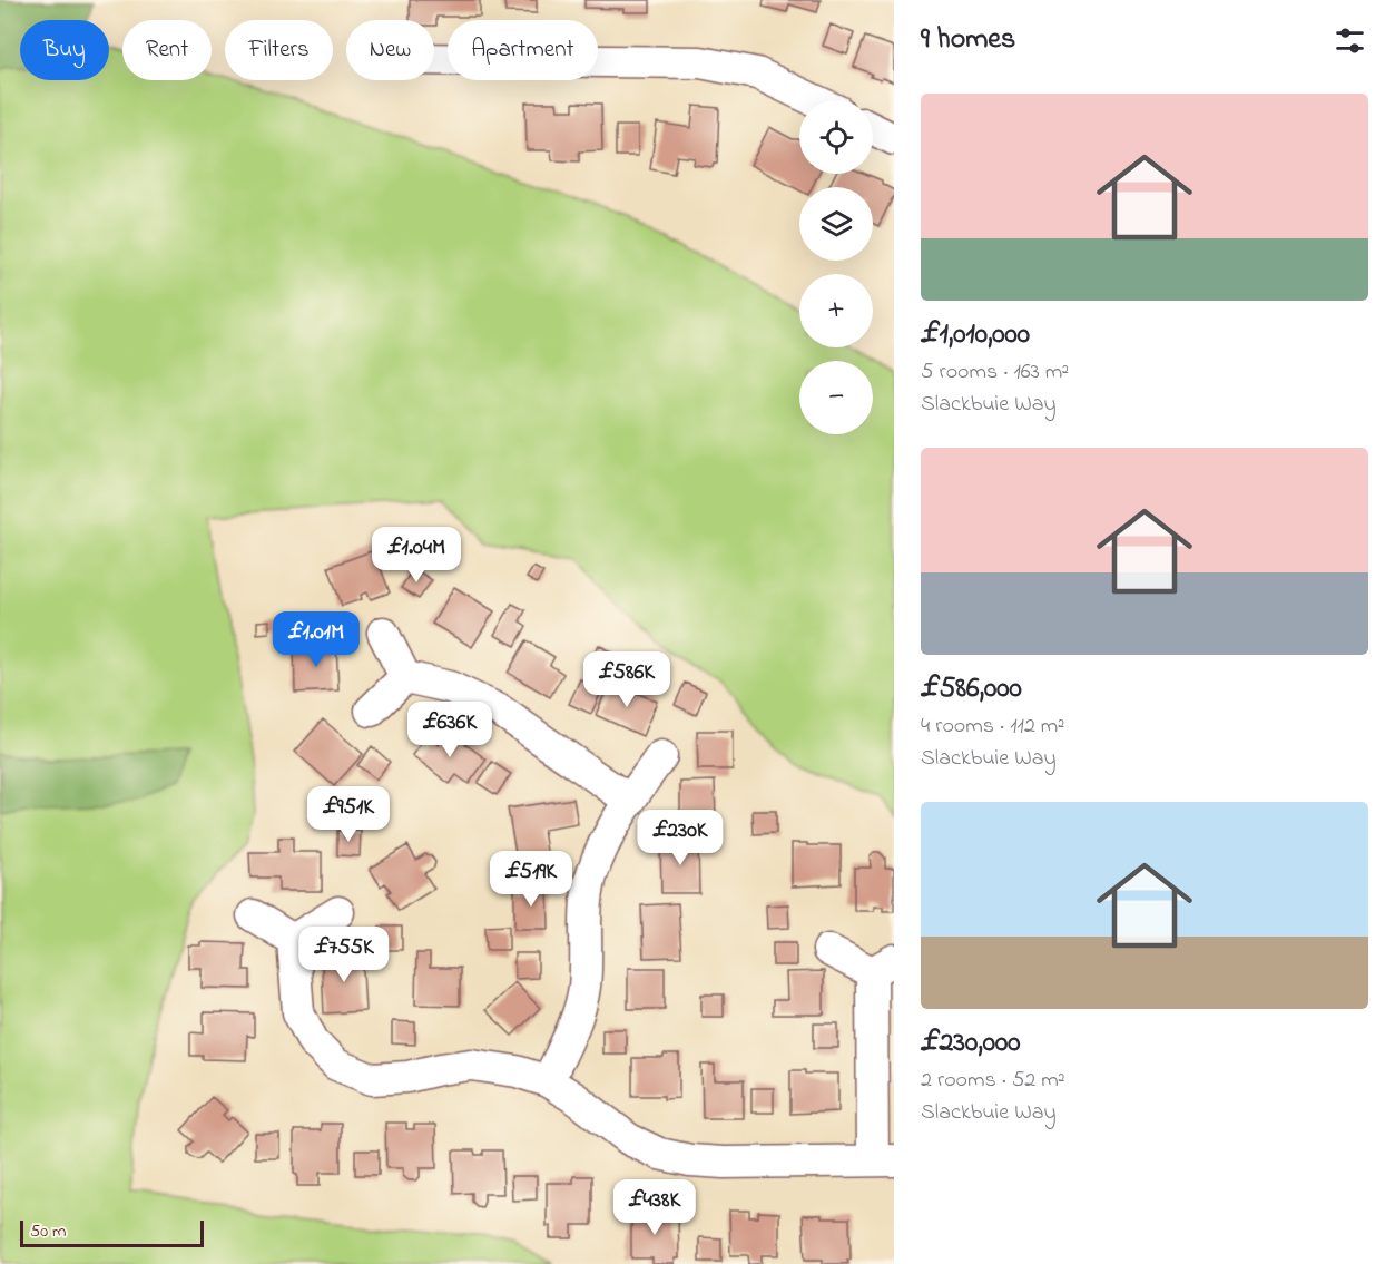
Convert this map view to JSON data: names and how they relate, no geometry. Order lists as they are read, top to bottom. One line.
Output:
{"scale_bar":"50 m","page":{"heading":"9 homes","chip":["Buy","Rent","Filters","New","Apartment"],"list":[{"name":"£1,010,000","note":"5 rooms · 163 m² · Slackbuie Way"},{"name":"£586,000","note":"4 rooms · 112 m² · Slackbuie Way"},{"name":"£230,000","note":"2 rooms · 52 m² · Slackbuie Way"}],"map_buttons":["+","−"],"price":["£1.04M","£1.01M","£586K","£636K","£951K","£230K","£519K","£755K","£438K"],"scale":"50 m"}}
